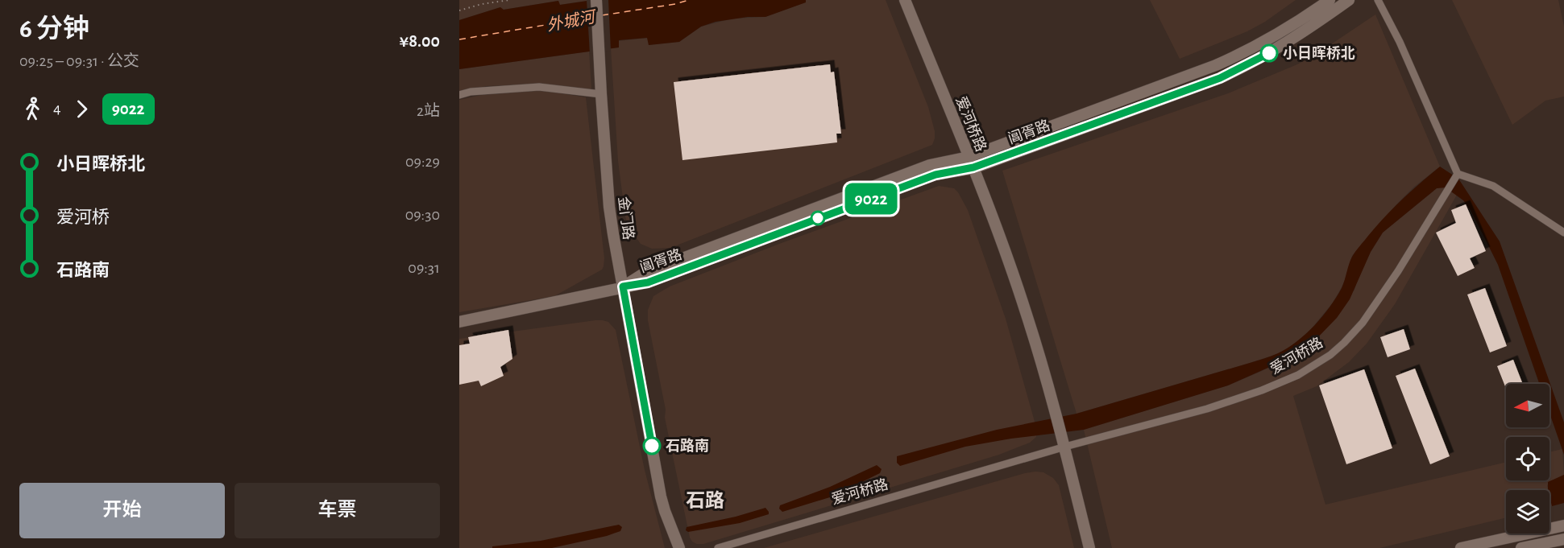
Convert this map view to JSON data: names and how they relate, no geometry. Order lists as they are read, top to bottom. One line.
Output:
{"streets":{"main road":["爱河桥路","阊胥路","金门路"]},"crossings":[["爱河桥路","阊胥路"],["阊胥路","金门路"]],"districts":["石路"],"water":["外城河"],"places":["小日晖桥北","石路南"],"lines":["bus line 9022"],"north":"left","page":{"heading":["6 分钟","09:25 – 09:31 · 公交","¥8.00"],"on_map":"9022","legs":["4","9022","2站"],"list":[{"name":"小日晖桥北","value":"09:29"},{"name":"爱河桥","value":"09:30"},{"name":"石路南","value":"09:31"}],"buttons":["开始","车票"]}}
